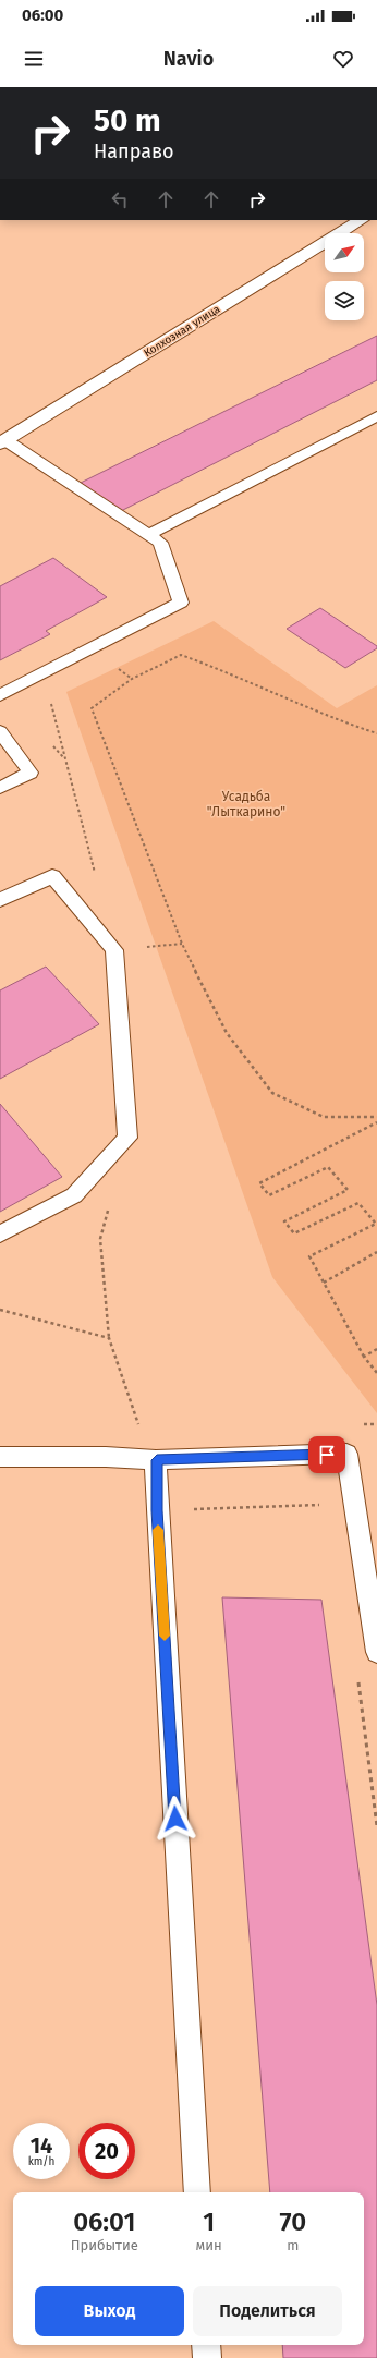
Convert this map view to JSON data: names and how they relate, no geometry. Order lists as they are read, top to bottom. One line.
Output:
{"streets":{"street":["Колхозная улица"]},"parks":["Усадьба \"Лыткарино\""],"north":"top right","page":{"status":"06:00","header":"Navio","turn":["50 m","Направо"],"speed":"14 km/h","limit":"20","eta":["06:01","Прибытие","1","мин","70","m"],"buttons":["Выход","Поделиться"]}}
